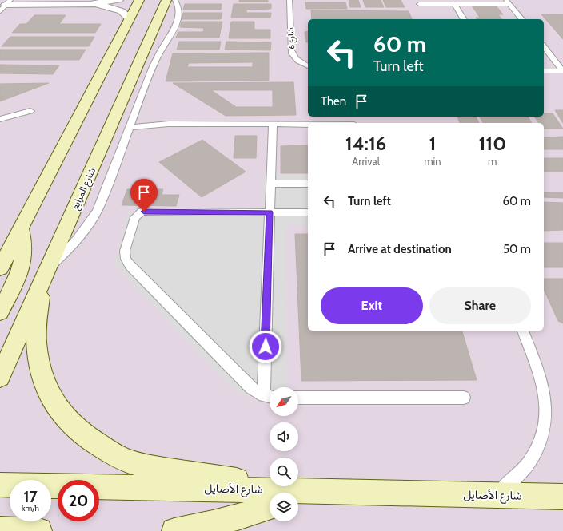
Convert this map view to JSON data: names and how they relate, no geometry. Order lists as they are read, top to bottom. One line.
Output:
{"streets":{"main road":["شارع المرابع","شارع الأصايل"],"lane":["شارع 6"]},"north":"bottom left","page":{"turn":["60 m","Turn left"],"then":"Then","eta":["14:16","Arrival","1","min","110","m"],"list":[{"name":"Turn left","value":"60 m"},{"name":"Arrive at destination","value":"50 m"}],"buttons":["Exit","Share"],"speed":"17 km/h","limit":"20"}}
